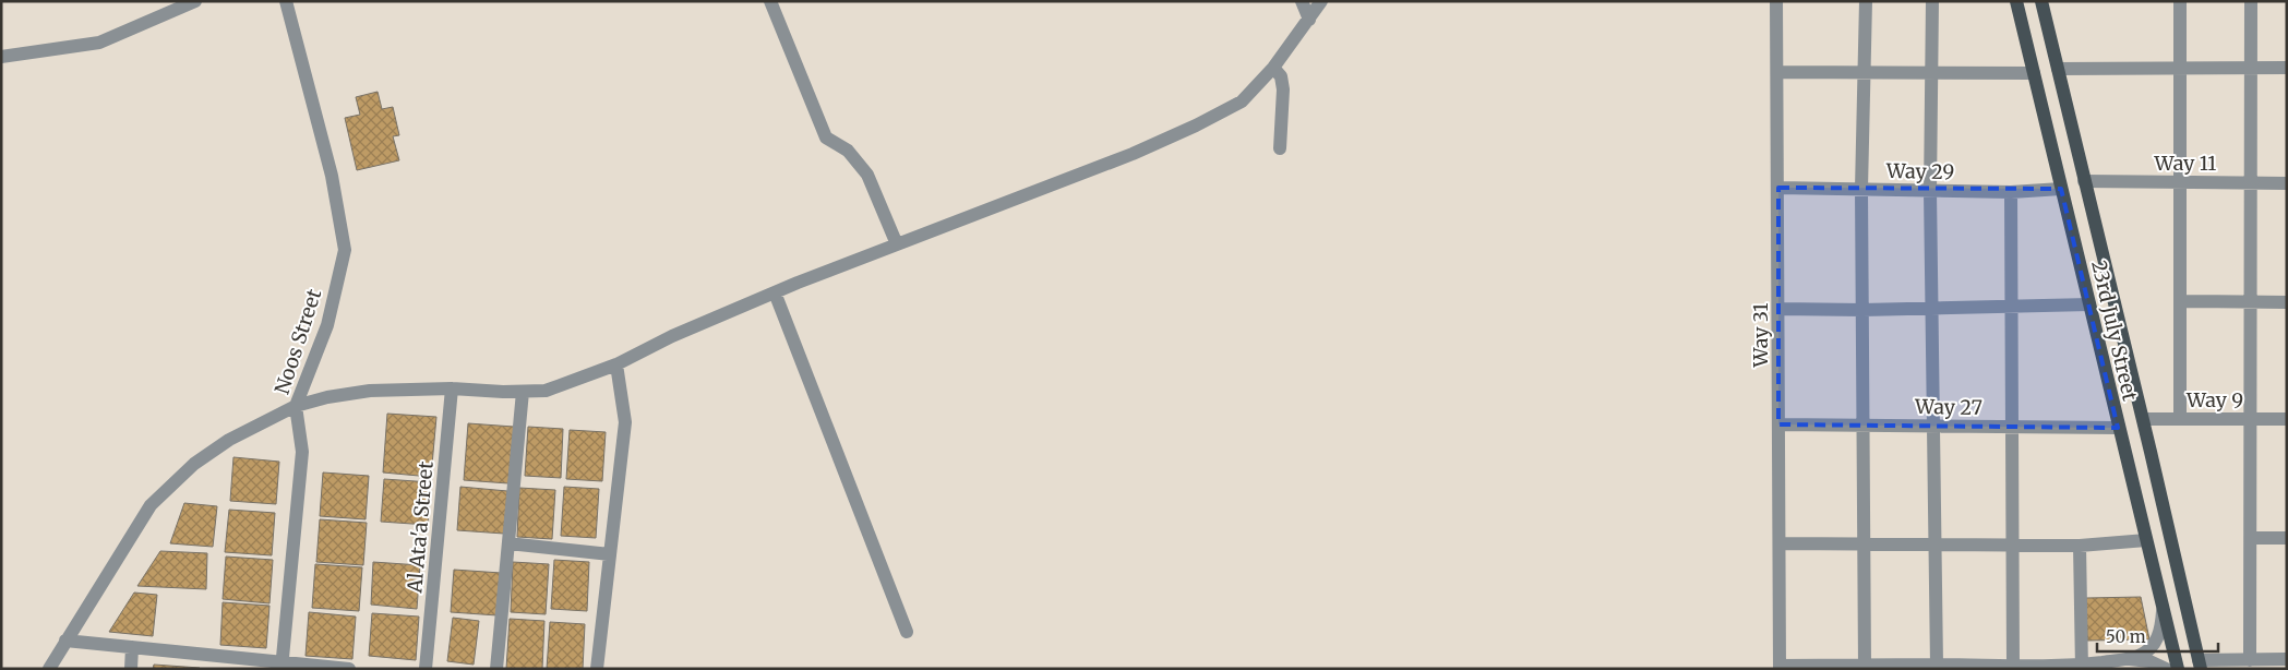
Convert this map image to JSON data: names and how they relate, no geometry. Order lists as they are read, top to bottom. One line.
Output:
{"streets":{"main road":["23rd July Street"],"street":["Way 11","Way 29","Way 31","Noos Street","Way 9","Way 27","Al Ata'a Street"]},"crossings":[["Way 11","23rd July Street"],["Way 29","23rd July Street"],["Way 29","Way 31"],["23rd July Street","Way 9"],["23rd July Street","Way 27"],["Way 31","Way 27"]],"scale_bar":"50 m"}
